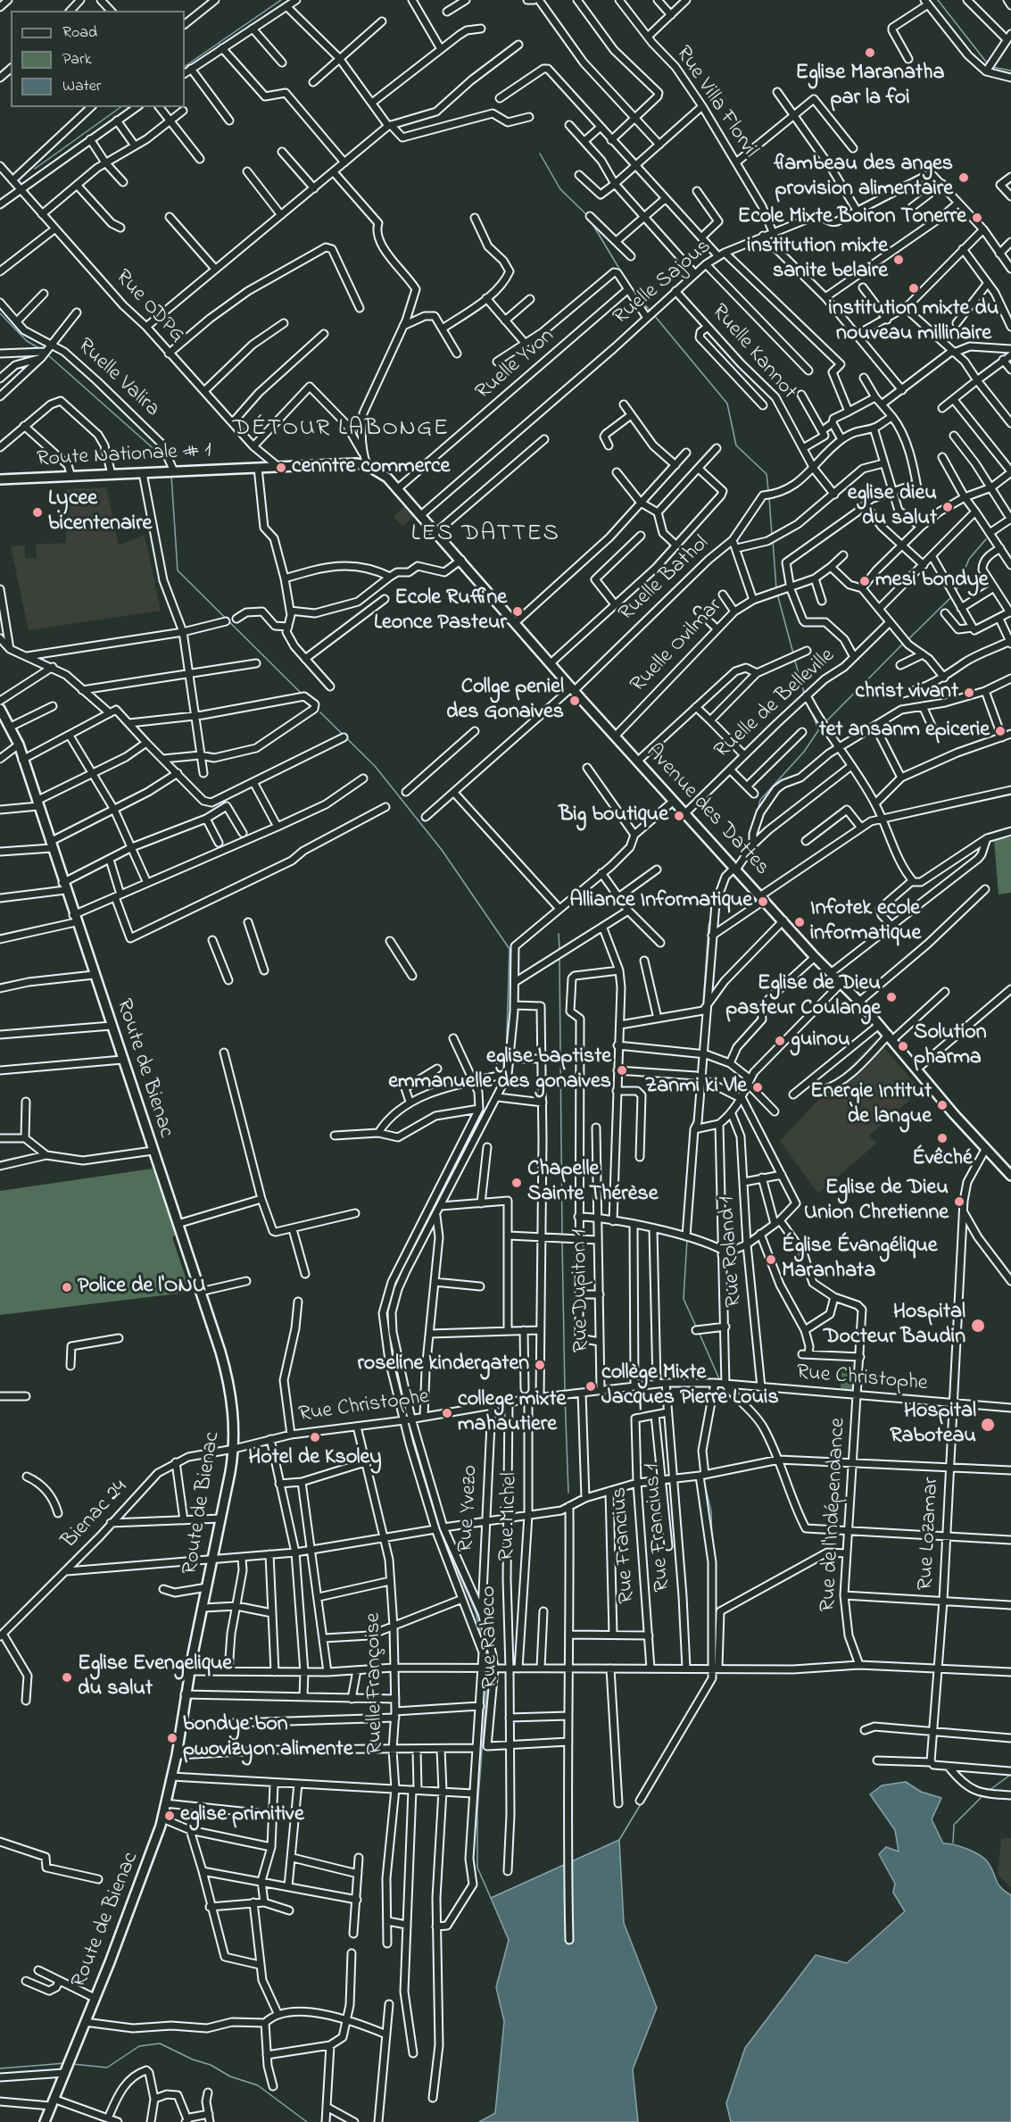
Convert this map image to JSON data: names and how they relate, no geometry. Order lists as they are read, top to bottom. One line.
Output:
{"streets":{"main road":["Route Nationale # 1","Avenue des Dattes","Route de Bienac"],"street":["Rue Villa Florvil","Ruelle Sajous","Rue ODPG","Ruelle Kannot","Ruelle Yvon","Ruelle Valira","Ruelle Bathol","Ruelle Ovilmar","Ruelle de Belleville","Rue Roland 1","Rue Dupiton 1","Rue Christophe","Rue Yvezo","Bienac 24","Rue de l'Indépendance","Rue Michel","Rue Francius 1","Rue Lozamar","Rue Francius","Rue Raheco","Ruelle Françoise"]},"crossings":[["Rue Villa Florvil","Ruelle Sajous"],["Ruelle Sajous","Ruelle Kannot"],["Ruelle Sajous","Avenue des Dattes"],["Rue ODPG","Route Nationale # 1"],["Ruelle Kannot","Ruelle Bathol"],["Ruelle Yvon","Avenue des Dattes"],["Ruelle Valira","Route Nationale # 1"],["Route Nationale # 1","Avenue des Dattes"],["Ruelle Bathol","Avenue des Dattes"],["Ruelle Ovilmar","Avenue des Dattes"],["Ruelle de Belleville","Avenue des Dattes"],["Avenue des Dattes","Rue Lozamar"],["Route de Bienac","Rue Christophe"],["Route de Bienac","Bienac 24"],["Rue Roland 1","Rue Christophe"],["Rue Dupiton 1","Rue Christophe"],["Rue Christophe","Rue Yvezo"],["Rue Christophe","Bienac 24"],["Rue Christophe","Rue de l'Indépendance"],["Rue Christophe","Rue Michel"],["Rue Christophe","Rue Francius 1"],["Rue Christophe","Rue Lozamar"],["Rue Christophe","Rue Raheco"],["Rue Christophe","Ruelle Françoise"]],"districts":["DÉTOUR LABONGE","LES DATTES"],"places":["Eglise Maranatha par la foi","flambeau des anges provision alimentaire","Ecole Mixte Boiron Tonerre","institution mixte sanite belaire","institution mixte du nouveau millinaire","cenntre commerce","eglise dieu du salut","Lycee bicentenaire","mesi bondye","Ecole Ruffine Leonce Pasteur","christ vivant","Collge peniel des Gonaives","tet ansanm epicerie","Big boutique","Alliance Informatique","Infotek ecole informatique","Eglise de Dieu pasteur Coulange","guinou","Solution pharma","eglise baptiste emmanuelle des gonaives","Zanmi ki Vle","Energie Intitut de langue","Évêché","Chapelle Sainte Thérèse","Eglise de Dieu Union Chretienne","Église Évangélique Maranhata","Police de l'ONU","Hospital Docteur Baudin","roseline kindergaten","collège Mixte Jacques Pierre Louis","college mixte mahautiere","Hospital Raboteau","Hotel de Ksoley","Eglise Evengelique du salut","bondye bon pwovizyon alimente","eglise primitive"],"legend":["Road","Park","Water"]}
